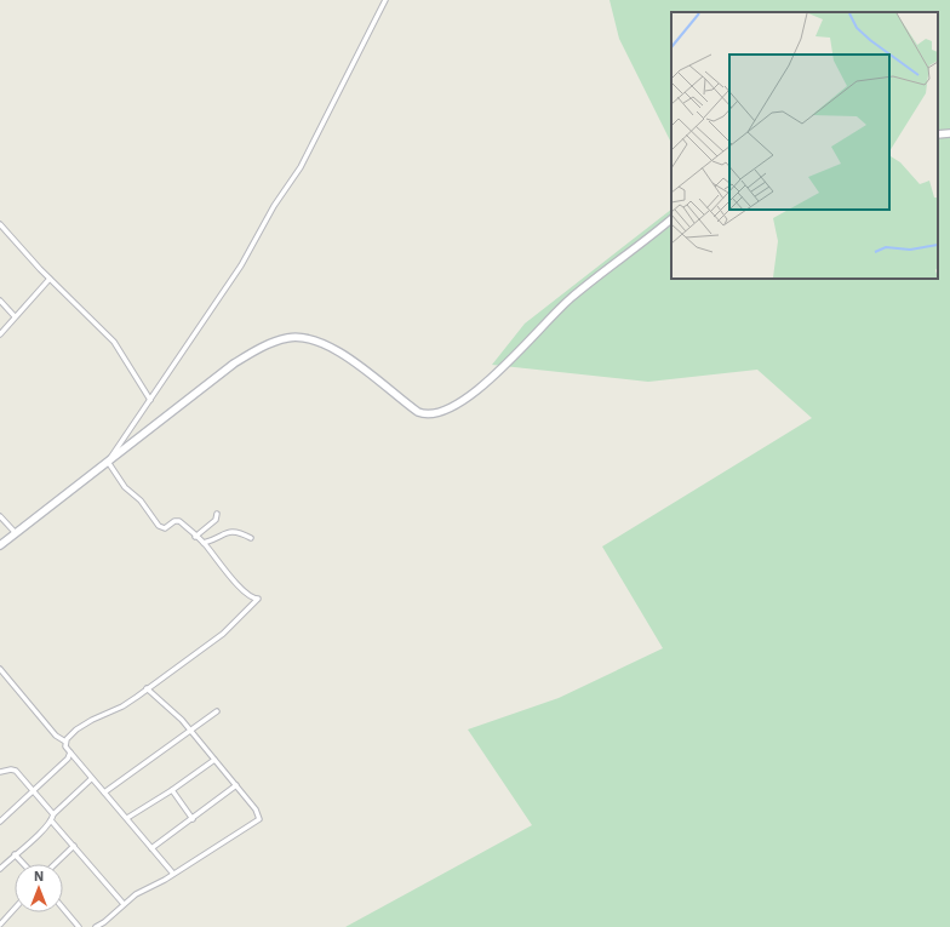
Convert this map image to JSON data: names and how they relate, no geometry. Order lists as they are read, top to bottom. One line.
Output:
{"north":"top"}
